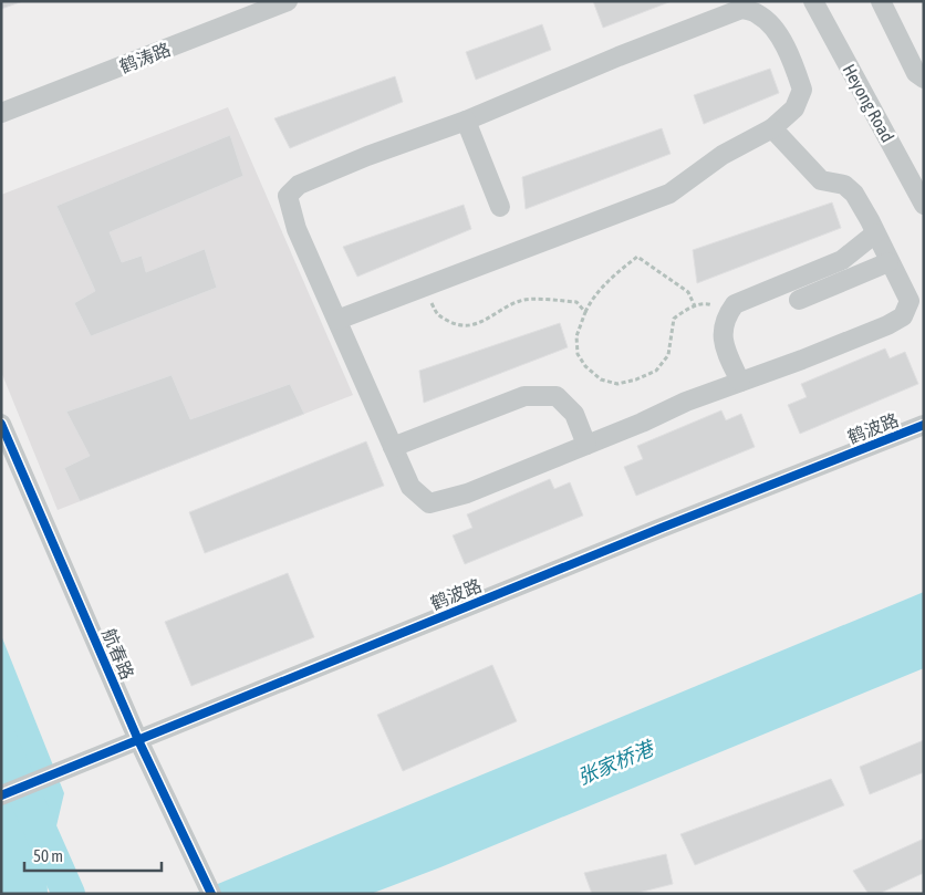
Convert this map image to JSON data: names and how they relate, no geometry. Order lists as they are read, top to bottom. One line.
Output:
{"streets":{"street":["鹤涛路","Heyong Road","鹤波路","航春路"]},"crossings":[["鹤波路","航春路"]],"water":["张家桥港"],"scale_bar":"50 m"}
